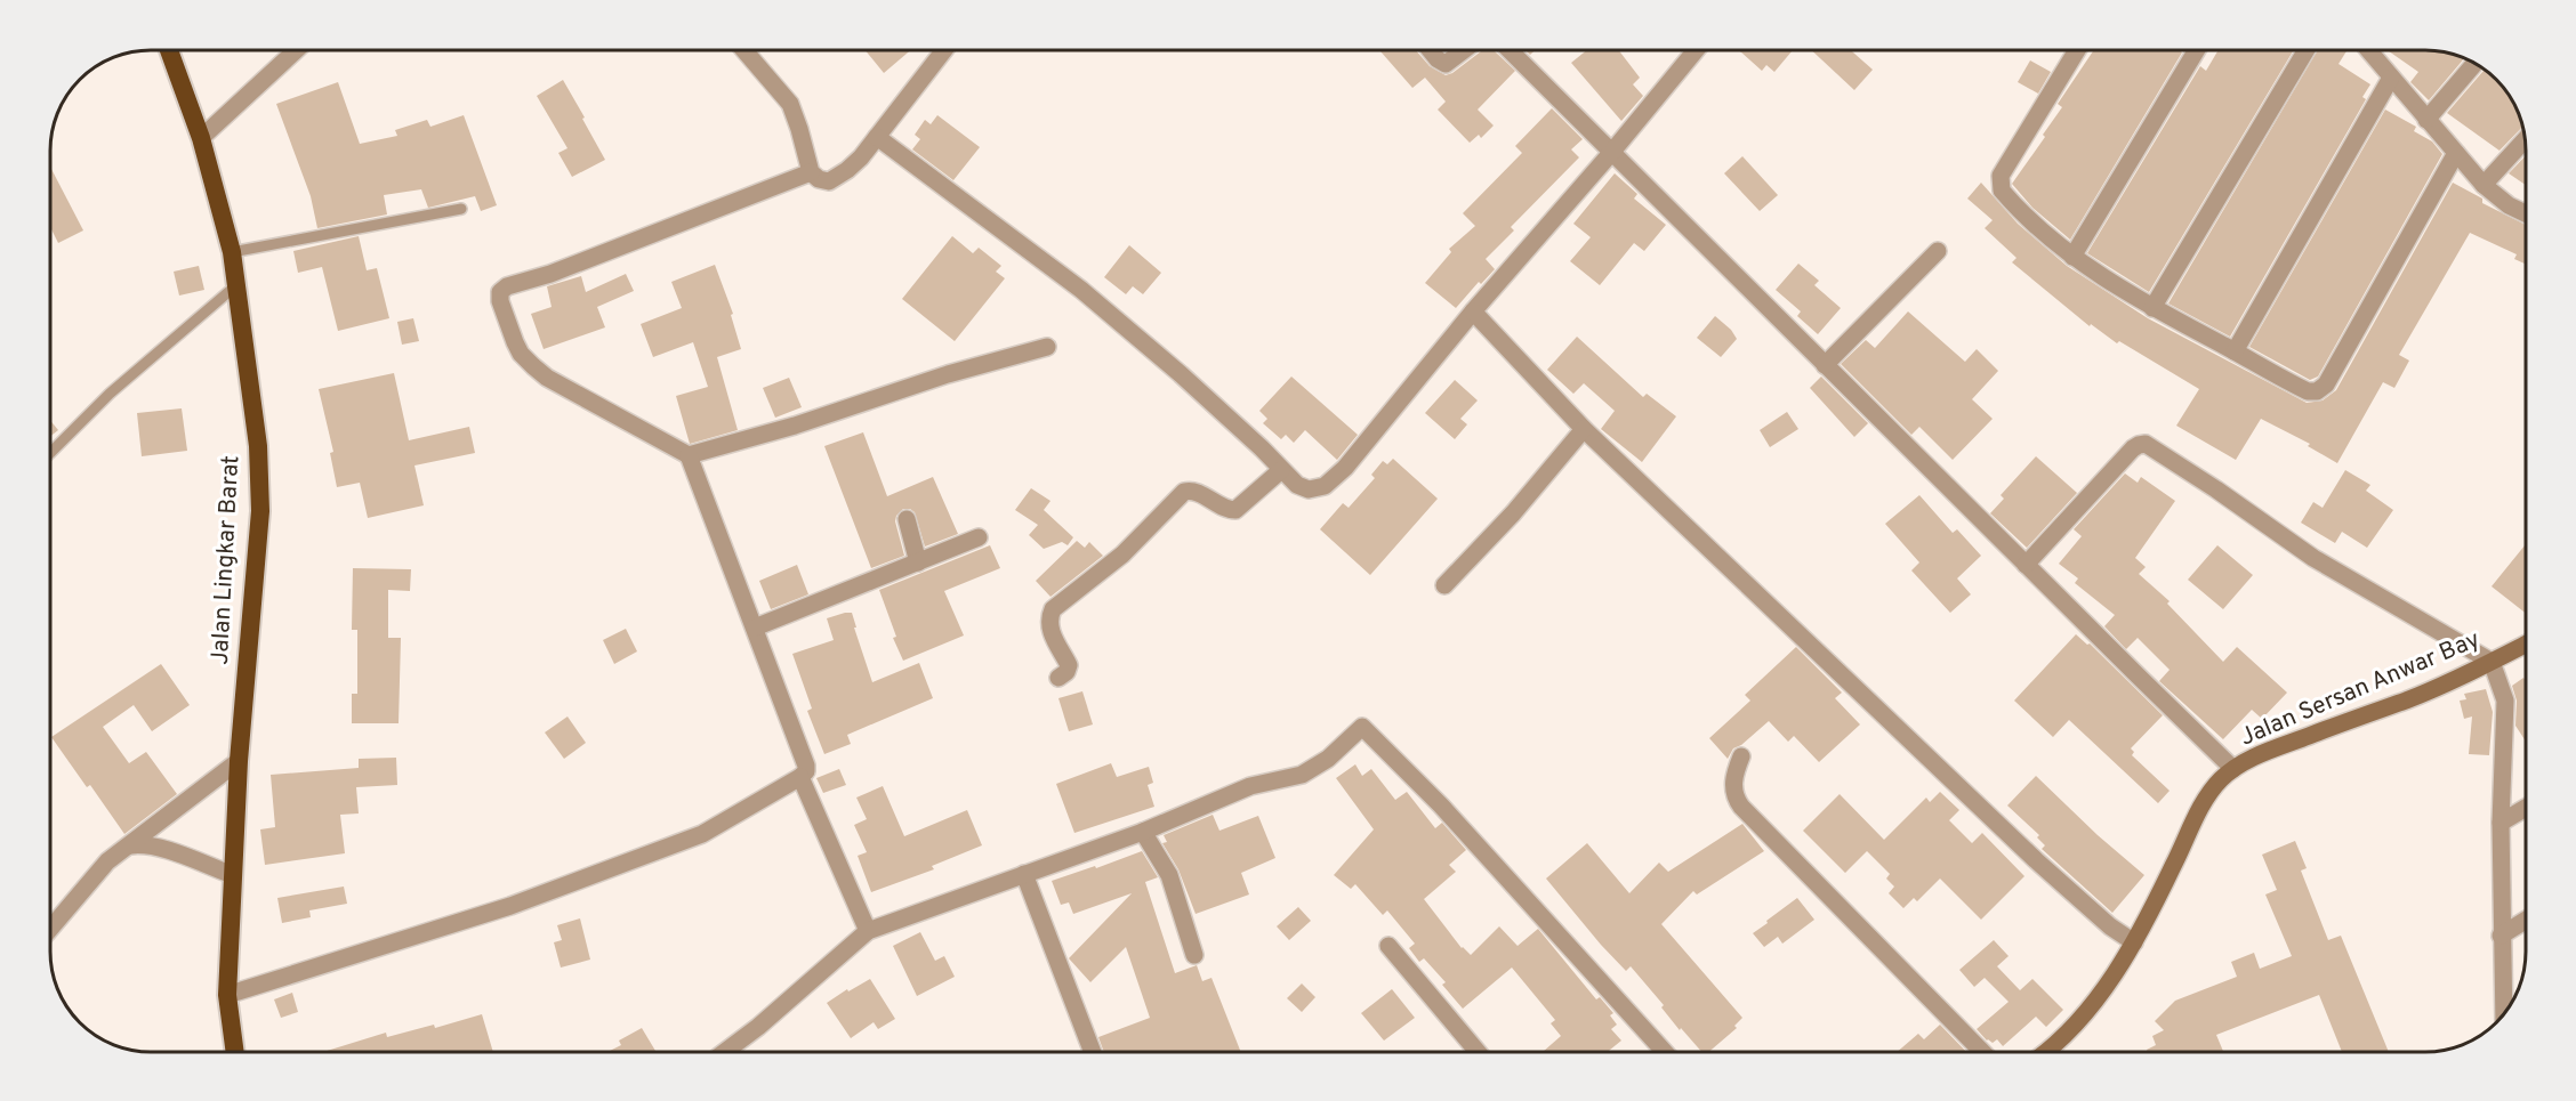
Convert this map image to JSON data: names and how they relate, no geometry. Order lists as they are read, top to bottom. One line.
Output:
{"streets":{"highway":["Jalan Lingkar Barat"],"main road":["Jalan Sersan Anwar Bay"]}}
